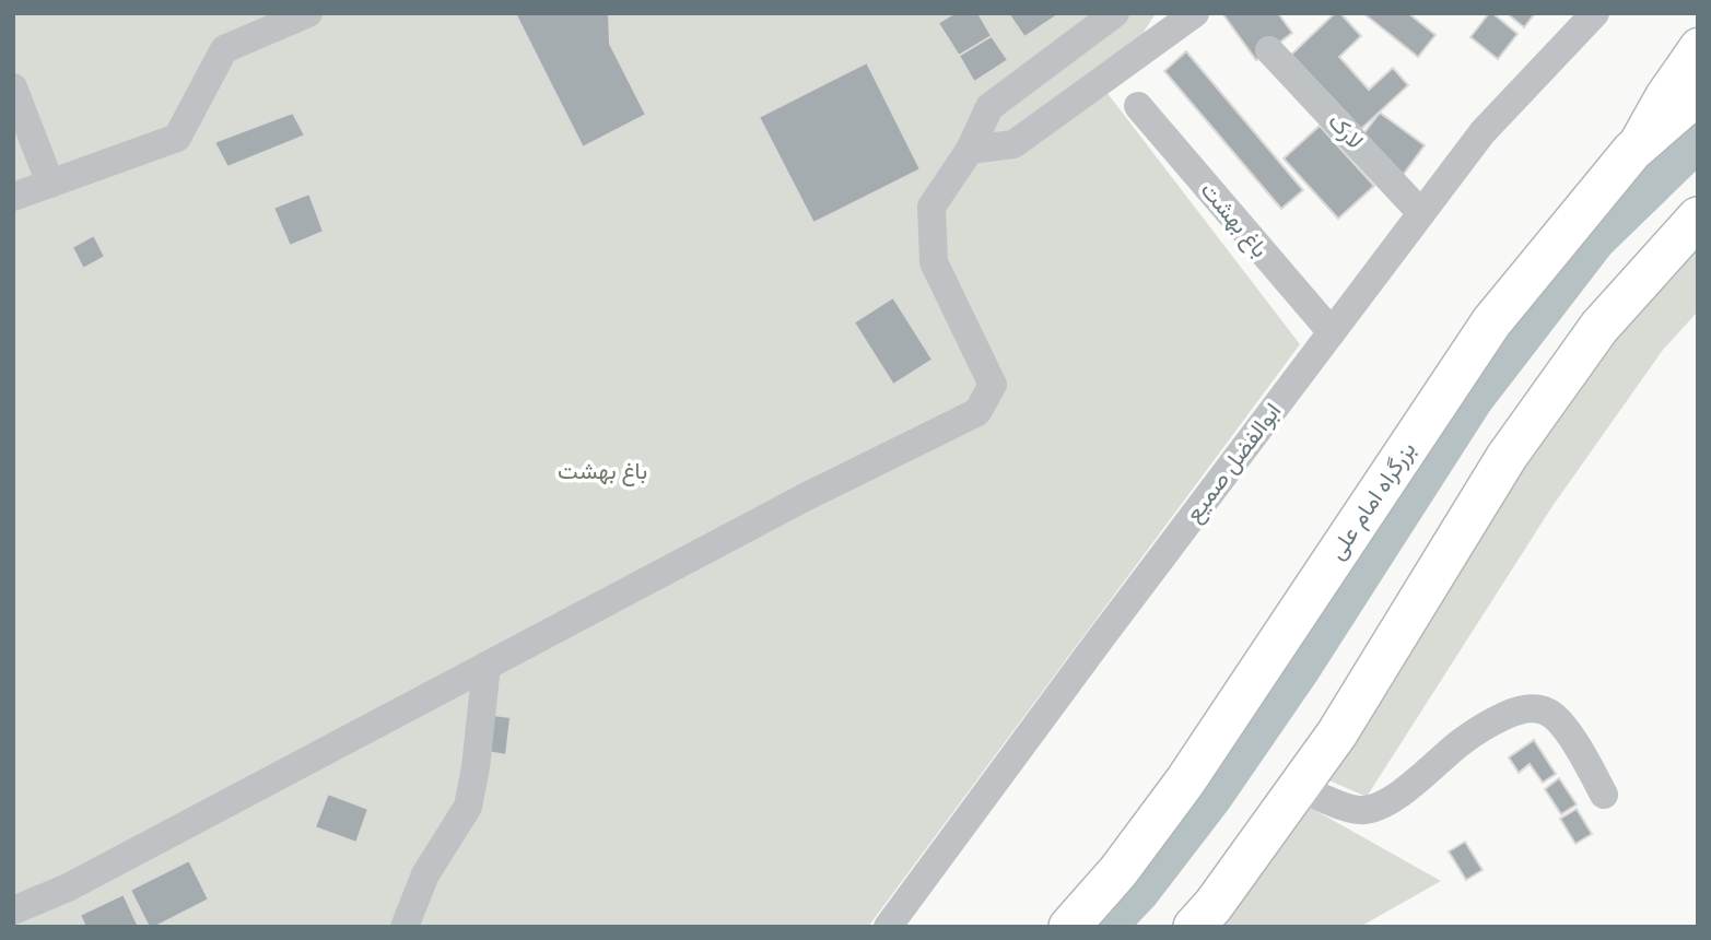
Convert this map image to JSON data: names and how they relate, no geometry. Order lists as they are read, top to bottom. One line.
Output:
{"streets":{"highway":["بزرگراه امام علی"],"street":["لارک","باغ بهشت","ابوالفضل صمیع"]},"crossings":[["لارک","ابوالفضل صمیع"],["باغ بهشت","ابوالفضل صمیع"]],"parks":["باغ بهشت"]}
